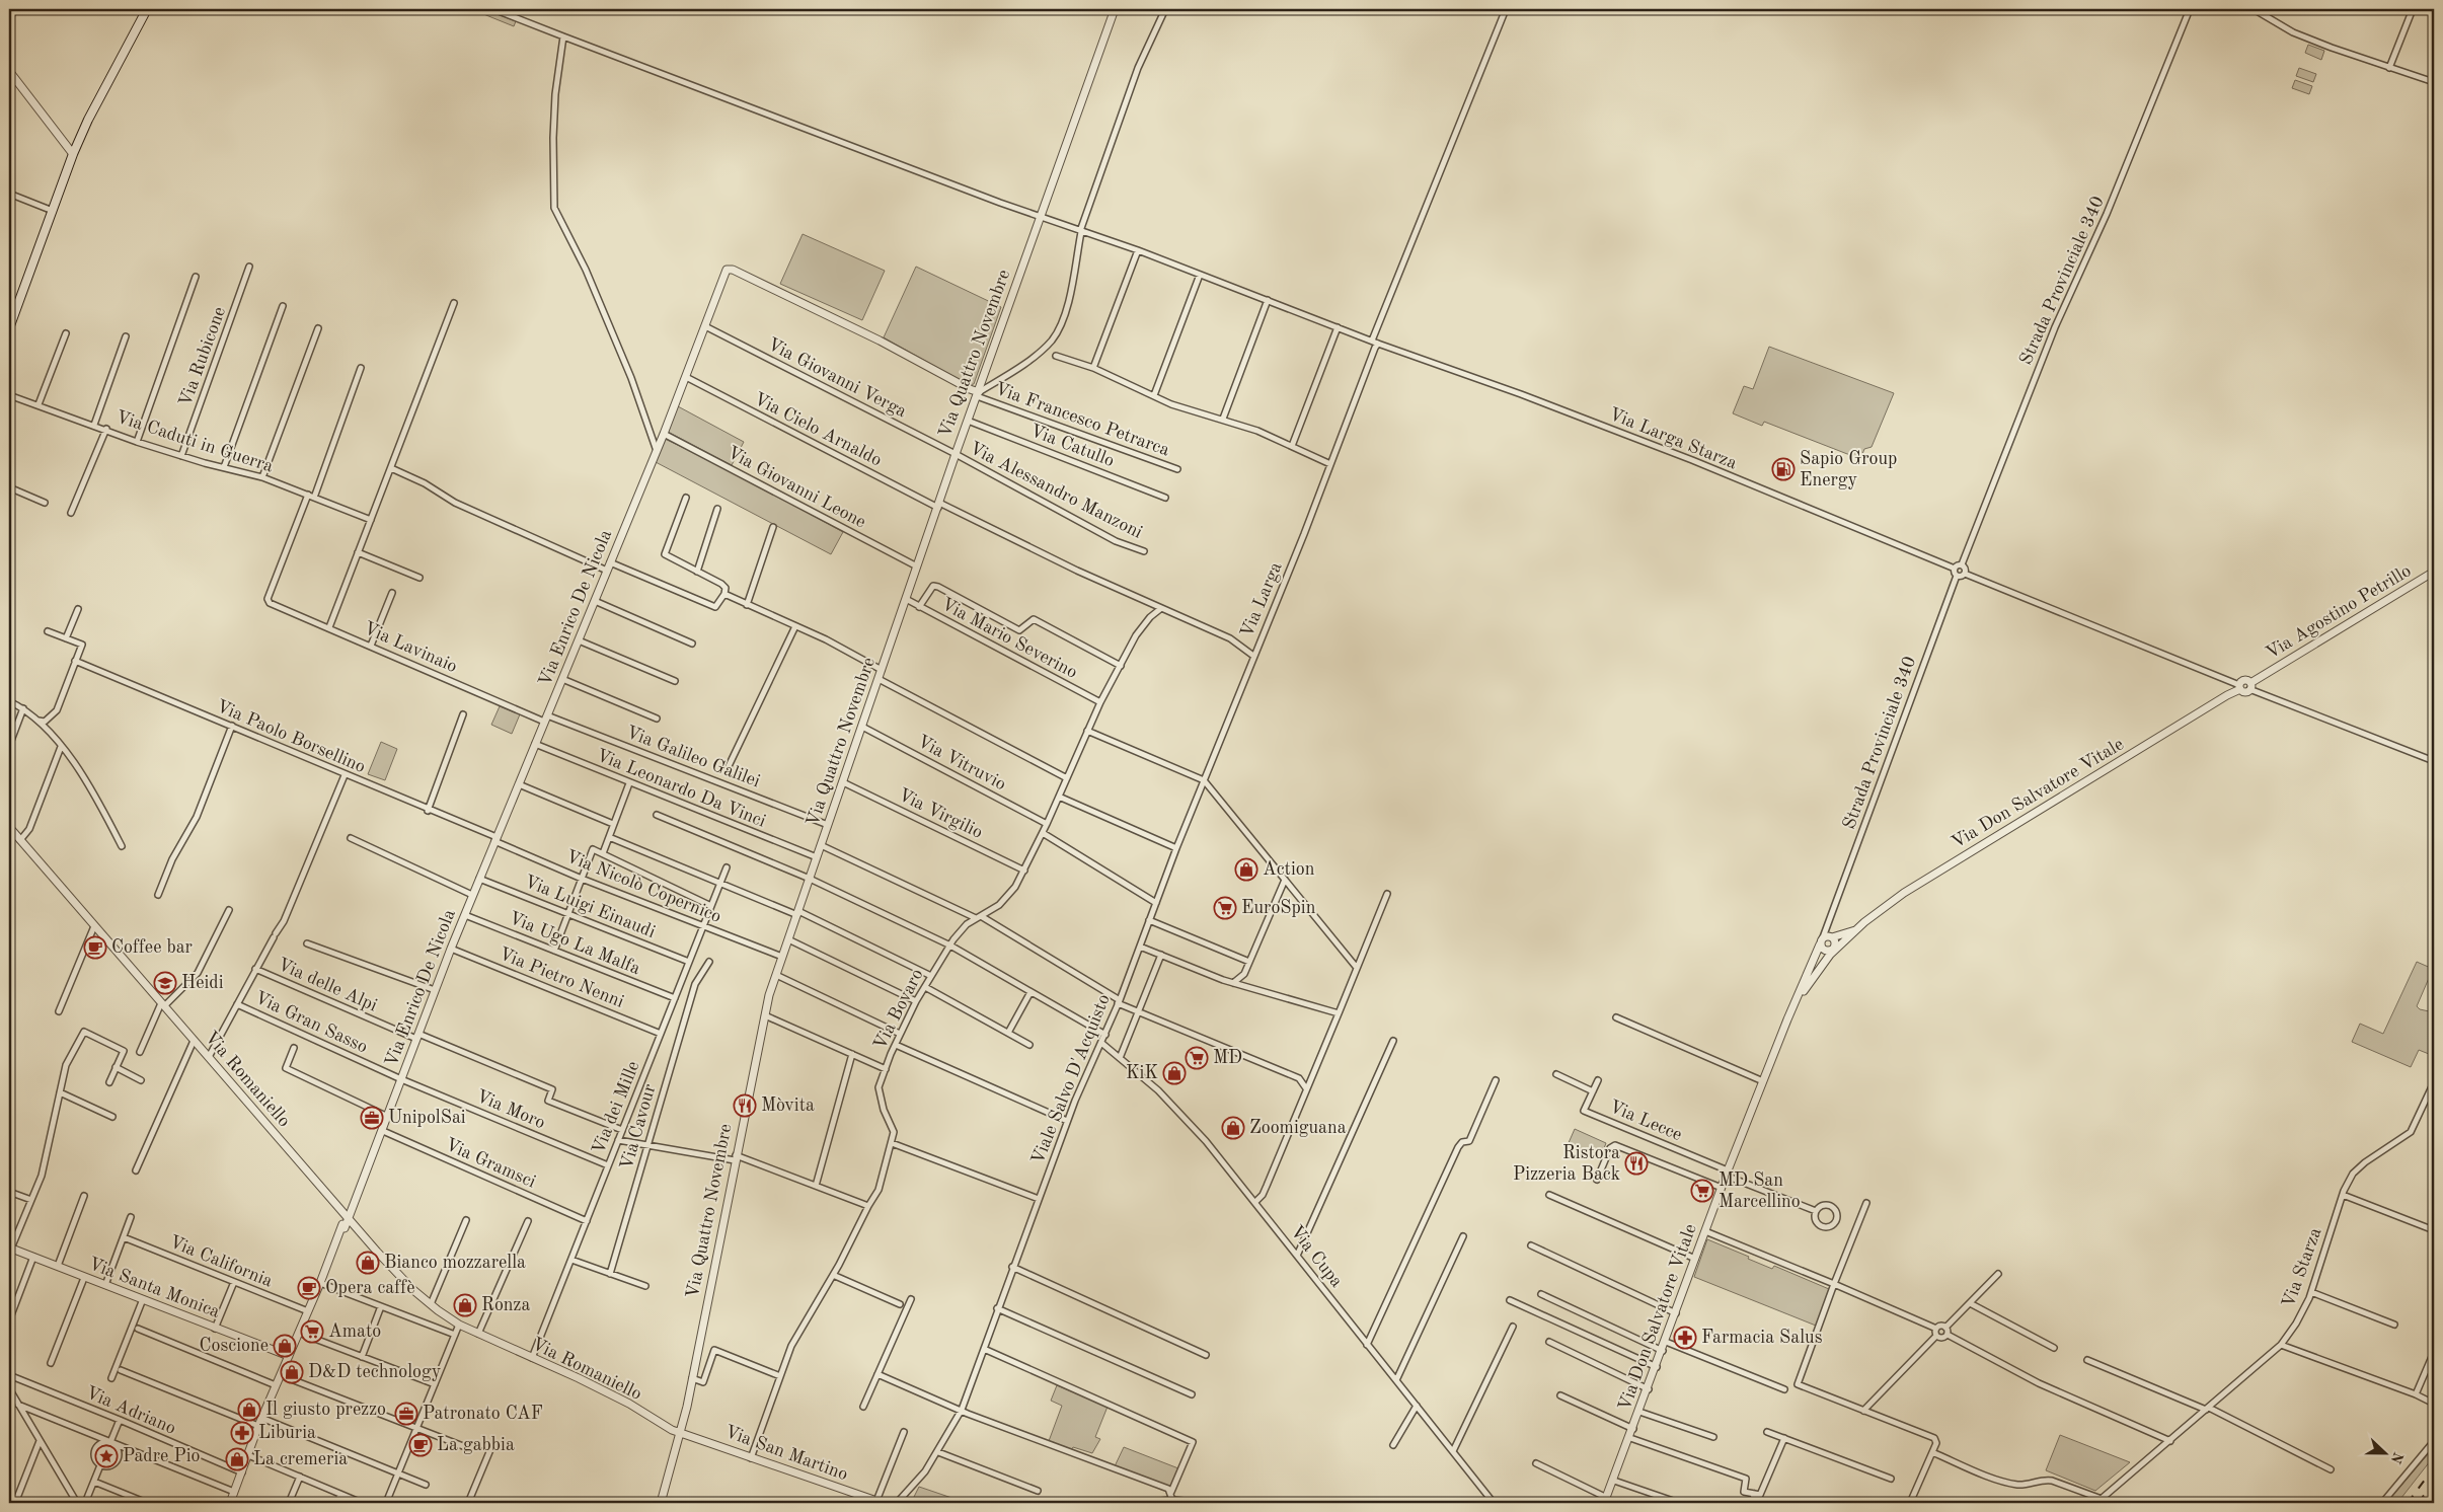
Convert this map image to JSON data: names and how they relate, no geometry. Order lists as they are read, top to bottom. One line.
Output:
{"streets":{"street":["Strada Provinciale 340","Via Quattro Novembre","Via Rubicone","Via Giovanni Verga","Via Francesco Petrarca","Via Cielo Arnaldo","Via Larga Starza","Via Caduti in Guerra","Via Catullo","Via Giovanni Leone","Via Alessandro Manzoni","Via Larga","Via Enrico De Nicola","Via Agostino Petrillo","Via Mario Severino","Via Lavinaio","Via Paolo Borsellino","Via Galileo Galilei","Via Vitruvio","Via Leonardo Da Vinci","Via Don Salvatore Vitale","Via Virgilio","Via Nicolò Copernico","Via Luigi Einaudi","Via Ugo La Malfa","Via Pietro Nenni","Via delle Alpi","Via Bovaro","Via Gran Sasso","Via Romaniello","Viale Salvo D'Acquisto","Via dei Mille","Via Moro","Via Lecce","Via Cavour","Via Gramsci","Via Cupa","Via California","Via Starza","Via Santa Monica","Via Adriano","Via San Martino"]},"crossings":[["Strada Provinciale 340","Via Don Salvatore Vitale"],["Via Quattro Novembre","Via Giovanni Verga"],["Via Quattro Novembre","Via Francesco Petrarca"],["Via Quattro Novembre","Via Cielo Arnaldo"],["Via Quattro Novembre","Via Larga Starza"],["Via Quattro Novembre","Via Catullo"],["Via Quattro Novembre","Via Giovanni Leone"],["Via Quattro Novembre","Via Alessandro Manzoni"],["Via Quattro Novembre","Via Larga"],["Via Quattro Novembre","Via Enrico De Nicola"],["Via Quattro Novembre","Via Mario Severino"],["Via Quattro Novembre","Via Galileo Galilei"],["Via Quattro Novembre","Via Vitruvio"],["Via Quattro Novembre","Via Leonardo Da Vinci"],["Via Quattro Novembre","Via Virgilio"],["Via Quattro Novembre","Via Nicolò Copernico"],["Via Quattro Novembre","Via Romaniello"],["Via Quattro Novembre","Via San Martino"],["Via Rubicone","Via Caduti in Guerra"],["Via Giovanni Verga","Via Alessandro Manzoni"],["Via Giovanni Verga","Via Enrico De Nicola"],["Via Francesco Petrarca","Via Enrico De Nicola"],["Via Cielo Arnaldo","Via Larga"],["Via Cielo Arnaldo","Via Enrico De Nicola"],["Via Larga Starza","Via Larga"],["Via Caduti in Guerra","Via Lavinaio"],["Via Giovanni Leone","Via Enrico De Nicola"],["Via Larga","Via Bovaro"],["Via Larga","Viale Salvo D'Acquisto"],["Via Enrico De Nicola","Via Lavinaio"],["Via Enrico De Nicola","Via Paolo Borsellino"],["Via Enrico De Nicola","Via Galileo Galilei"],["Via Enrico De Nicola","Via Leonardo Da Vinci"],["Via Enrico De Nicola","Via Nicolò Copernico"],["Via Enrico De Nicola","Via Luigi Einaudi"],["Via Enrico De Nicola","Via Ugo La Malfa"],["Via Enrico De Nicola","Via Pietro Nenni"],["Via Enrico De Nicola","Via delle Alpi"],["Via Enrico De Nicola","Via Gran Sasso"],["Via Enrico De Nicola","Via Romaniello"],["Via Enrico De Nicola","Via Moro"],["Via Enrico De Nicola","Via Gramsci"],["Via Enrico De Nicola","Via California"],["Via Enrico De Nicola","Via Santa Monica"],["Via Enrico De Nicola","Via Adriano"],["Via Mario Severino","Via Bovaro"],["Via Lavinaio","Via Galileo Galilei"],["Via Paolo Borsellino","Via Nicolò Copernico"],["Via Vitruvio","Via Bovaro"],["Via Don Salvatore Vitale","Via Lecce"],["Via Virgilio","Via Bovaro"],["Via Nicolò Copernico","Via dei Mille"],["Via Luigi Einaudi","Via dei Mille"],["Via Ugo La Malfa","Via dei Mille"],["Via Pietro Nenni","Via dei Mille"],["Via delle Alpi","Via dei Mille"],["Via Bovaro","Via San Martino"],["Via Gran Sasso","Via Moro"],["Via Romaniello","Via dei Mille"],["Via Romaniello","Via San Martino"],["Viale Salvo D'Acquisto","Via Cupa"],["Via dei Mille","Via Moro"],["Via dei Mille","Via Gramsci"]],"places":{"fuel station":["Sapio Group Energy"],"shop":["Action","KiK","Zoomiguana","Bianco mozzarella","Ronza","Coscione","D&D technology","Il giusto prezzo","La cremeria"],"supermarket":["EuroSpin","MD","MD San Marcellino","Amato"],"cafe":["Coffee bar","Opera caffè","La gabbia"],"school or university":["Heidi"],"restaurant":["Mòvita","Ristora Pizzeria Back"],"office":["UnipolSai","Patronato CAF"],"pharmacy":["Farmacia Salus","Liburia"],"place":["Padre Pio"]},"north":"right"}
